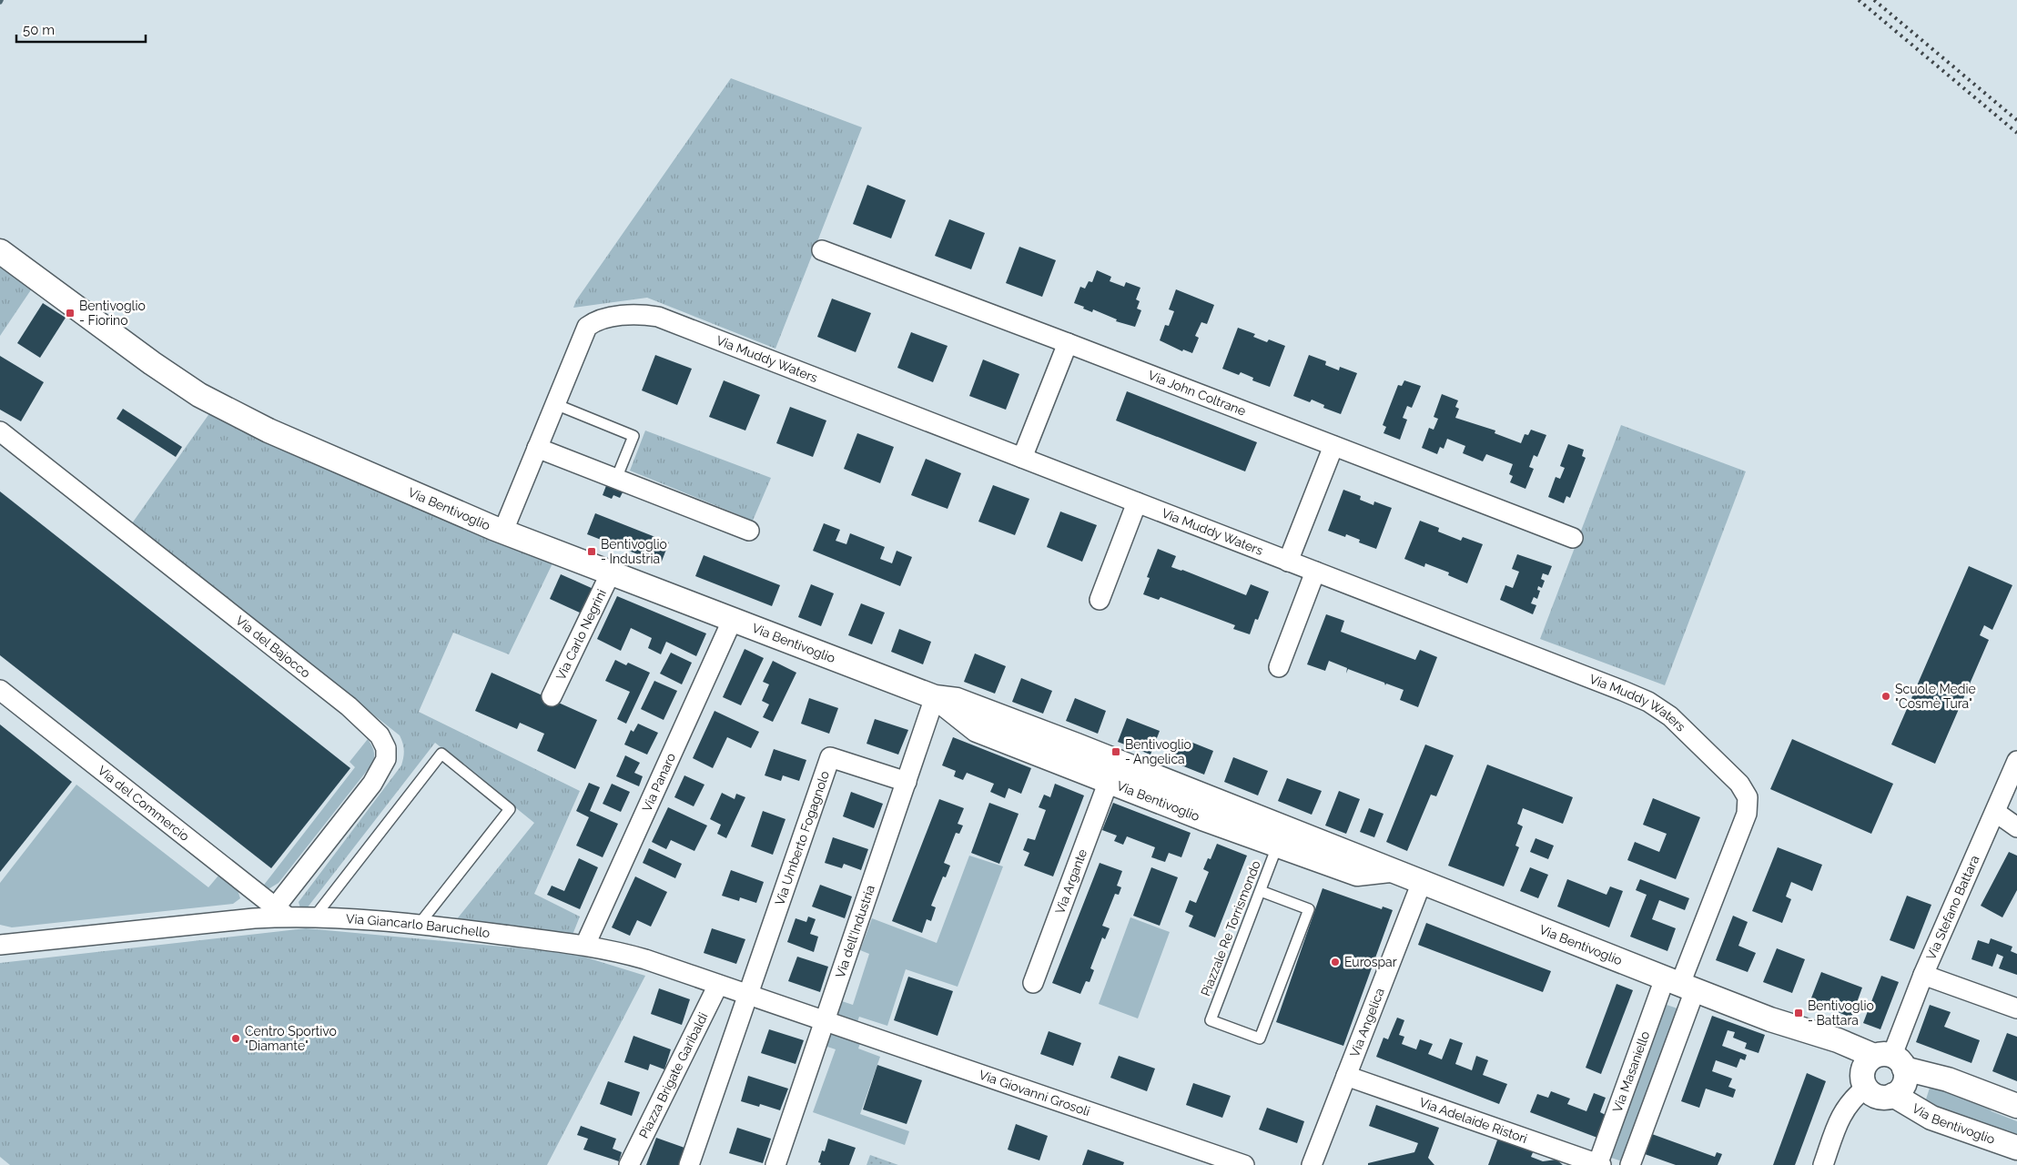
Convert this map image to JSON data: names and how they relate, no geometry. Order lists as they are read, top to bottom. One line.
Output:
{"streets":{"street":["Via Muddy Waters","Via John Coltrane","Via Bentivoglio","Via Carlo Negrini","Via del Bajocco","Via Panaro","Via del Commercio","Via Umberto Fogagnolo","Via Argante","Via Stefano Battara","Via Giancarlo Baruchello","Via dell'Industria","Via Angelica","Via Masaniello","Piazza Brigate Garibaldi","Via Giovanni Grosoli","Via Adelaide Ristori"],"lane":["Piazzale Re Torrismondo"]},"crossings":[["Via Muddy Waters","Via Bentivoglio"],["Via Muddy Waters","Via Masaniello"],["Via Bentivoglio","Via Carlo Negrini"],["Via Bentivoglio","Via Panaro"],["Via Bentivoglio","Via Argante"],["Via Bentivoglio","Via Stefano Battara"],["Via Bentivoglio","Piazzale Re Torrismondo"],["Via Bentivoglio","Via dell'Industria"],["Via Bentivoglio","Via Angelica"],["Via Bentivoglio","Via Masaniello"],["Via del Bajocco","Via del Commercio"],["Via del Bajocco","Via Giancarlo Baruchello"],["Via Panaro","Via Giancarlo Baruchello"],["Via del Commercio","Via Giancarlo Baruchello"],["Via Umberto Fogagnolo","Via Giancarlo Baruchello"],["Via Umberto Fogagnolo","Via dell'Industria"],["Via Giancarlo Baruchello","Via dell'Industria"],["Via Giancarlo Baruchello","Piazza Brigate Garibaldi"],["Via Giancarlo Baruchello","Via Giovanni Grosoli"],["Via dell'Industria","Via Giovanni Grosoli"],["Via Angelica","Via Adelaide Ristori"],["Via Masaniello","Via Adelaide Ristori"]],"places":{"transit":["Bentivoglio - Fiorino","Bentivoglio - Industria","Bentivoglio - Angelica","Bentivoglio - Battara"],"other":["Scuole Medie \"Cosmè Tura\"","Eurospar","Centro Sportivo \"Diamante\""]},"scale_bar":"50 m"}
